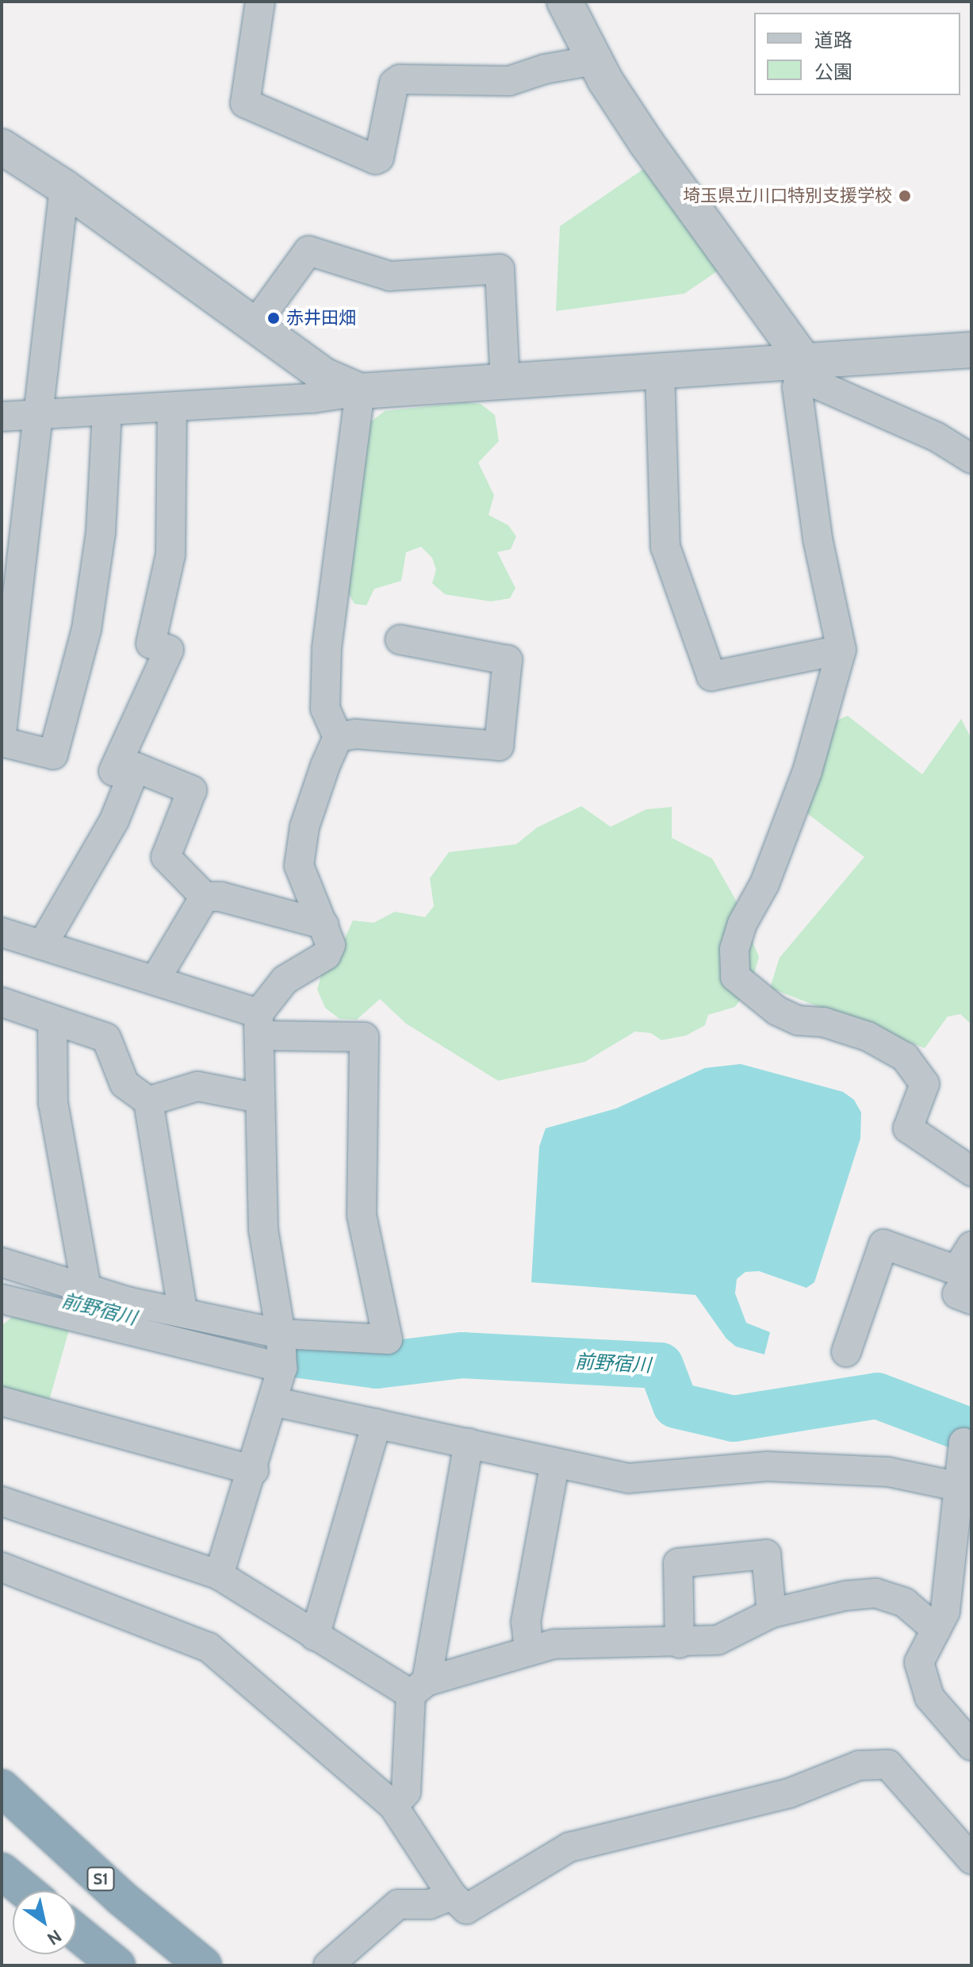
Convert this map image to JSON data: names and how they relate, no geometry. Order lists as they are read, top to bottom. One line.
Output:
{"streets":{"highway":["S1"]},"water":["前野宿川"],"places":["埼玉県立川口特別支援学校","赤井田畑"],"legend":["道路","公園"],"north":"bottom right"}
